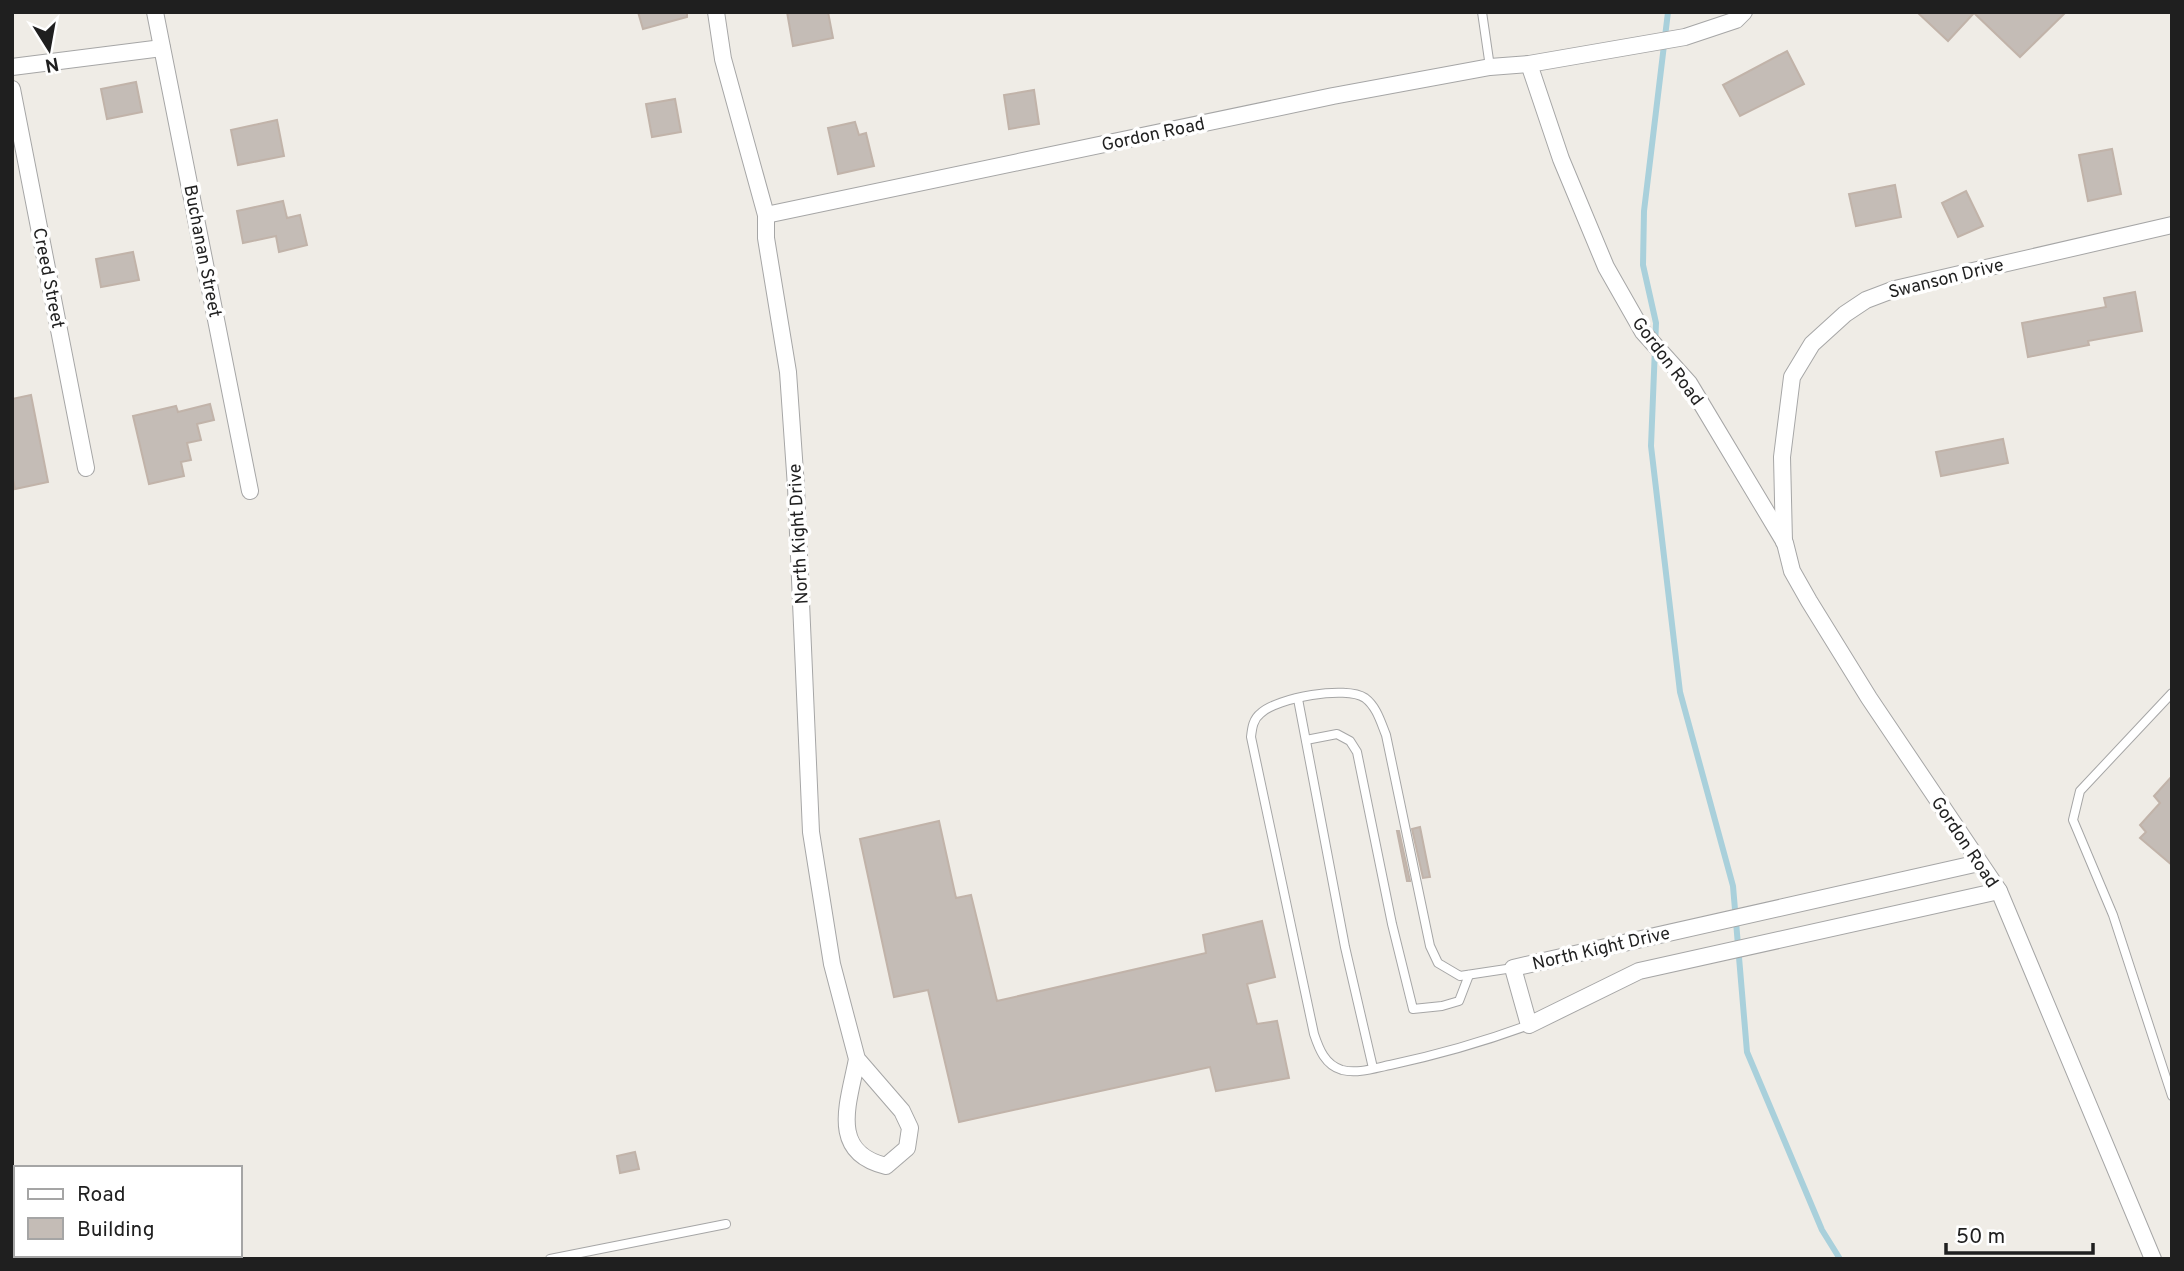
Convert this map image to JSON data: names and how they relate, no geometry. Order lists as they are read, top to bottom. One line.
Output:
{"streets":{"street":["Gordon Road","Buchanan Street","Creed Street","Swanson Drive","North Kight Drive"]},"crossings":[["Gordon Road","Swanson Drive"],["Gordon Road","North Kight Drive"]],"legend":["Road","Building"],"scale_bar":"50 m","north":"bottom"}
